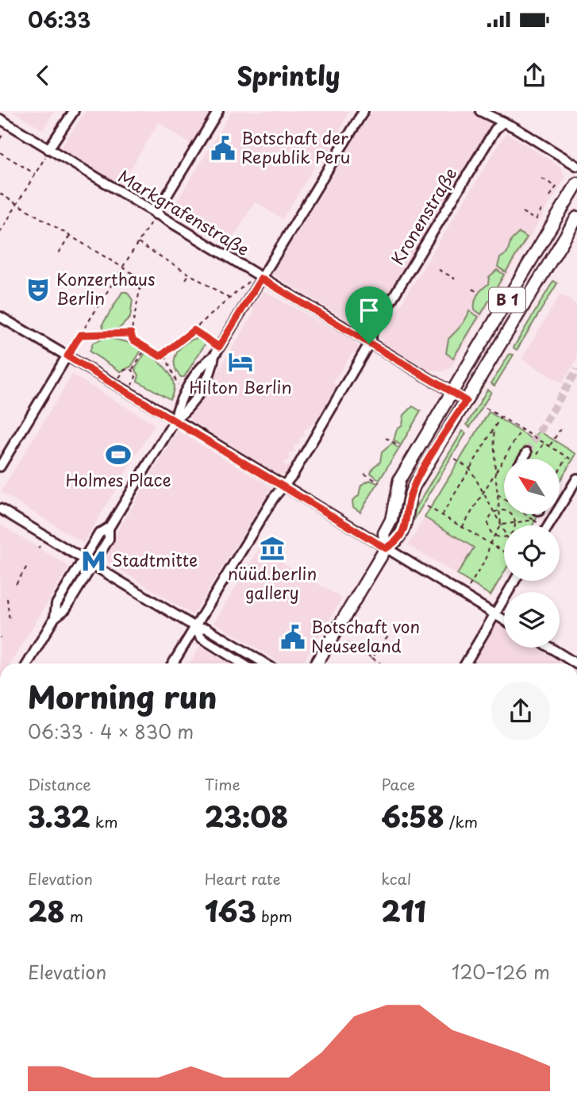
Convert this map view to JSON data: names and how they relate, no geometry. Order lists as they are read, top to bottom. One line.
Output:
{"streets":{"main road":["B 1"],"street":["Markgrafenstraße","Kronenstraße"]},"crossings":[["Markgrafenstraße","Kronenstraße"],["Markgrafenstraße","B 1"]],"places":{"public building":["Botschaft der Republik Peru","Botschaft von Neuseeland"],"theatre":["Konzerthaus Berlin"],"hotel":["Hilton Berlin"],"sports":["Holmes Place"],"museum":["nüüd.berlin gallery"],"metro station":["Stadtmitte"]},"north":"top left","page":{"status":"06:33","header":"Sprintly","heading":["Morning run","06:33 · 4 × 830 m"],"stats":[["Distance","3.32 km"],["Time","23:08"],["Pace","6:58 /km"],["Elevation","28 m"],["Heart rate","163 bpm"],["kcal","211"]],"chart":["Elevation","120–126 m"]}}
